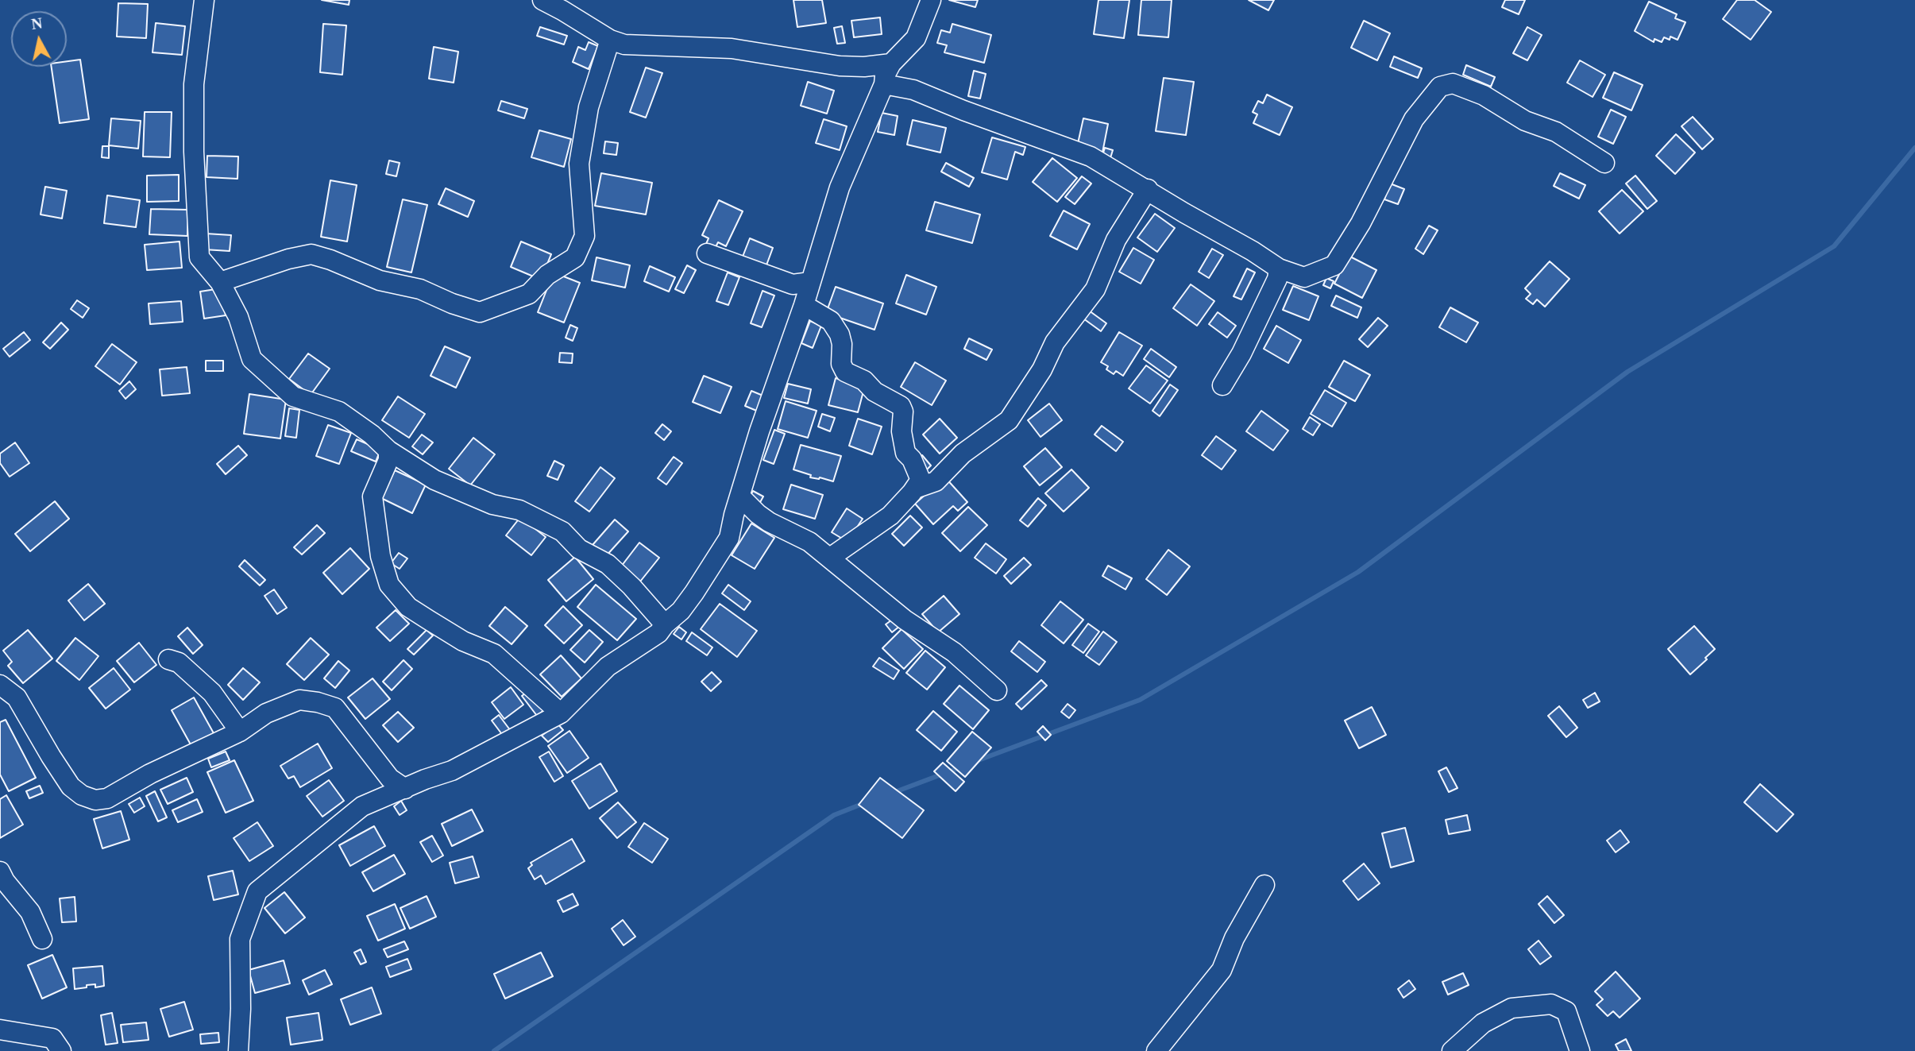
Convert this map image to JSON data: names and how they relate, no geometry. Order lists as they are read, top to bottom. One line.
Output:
{"north":"top"}
